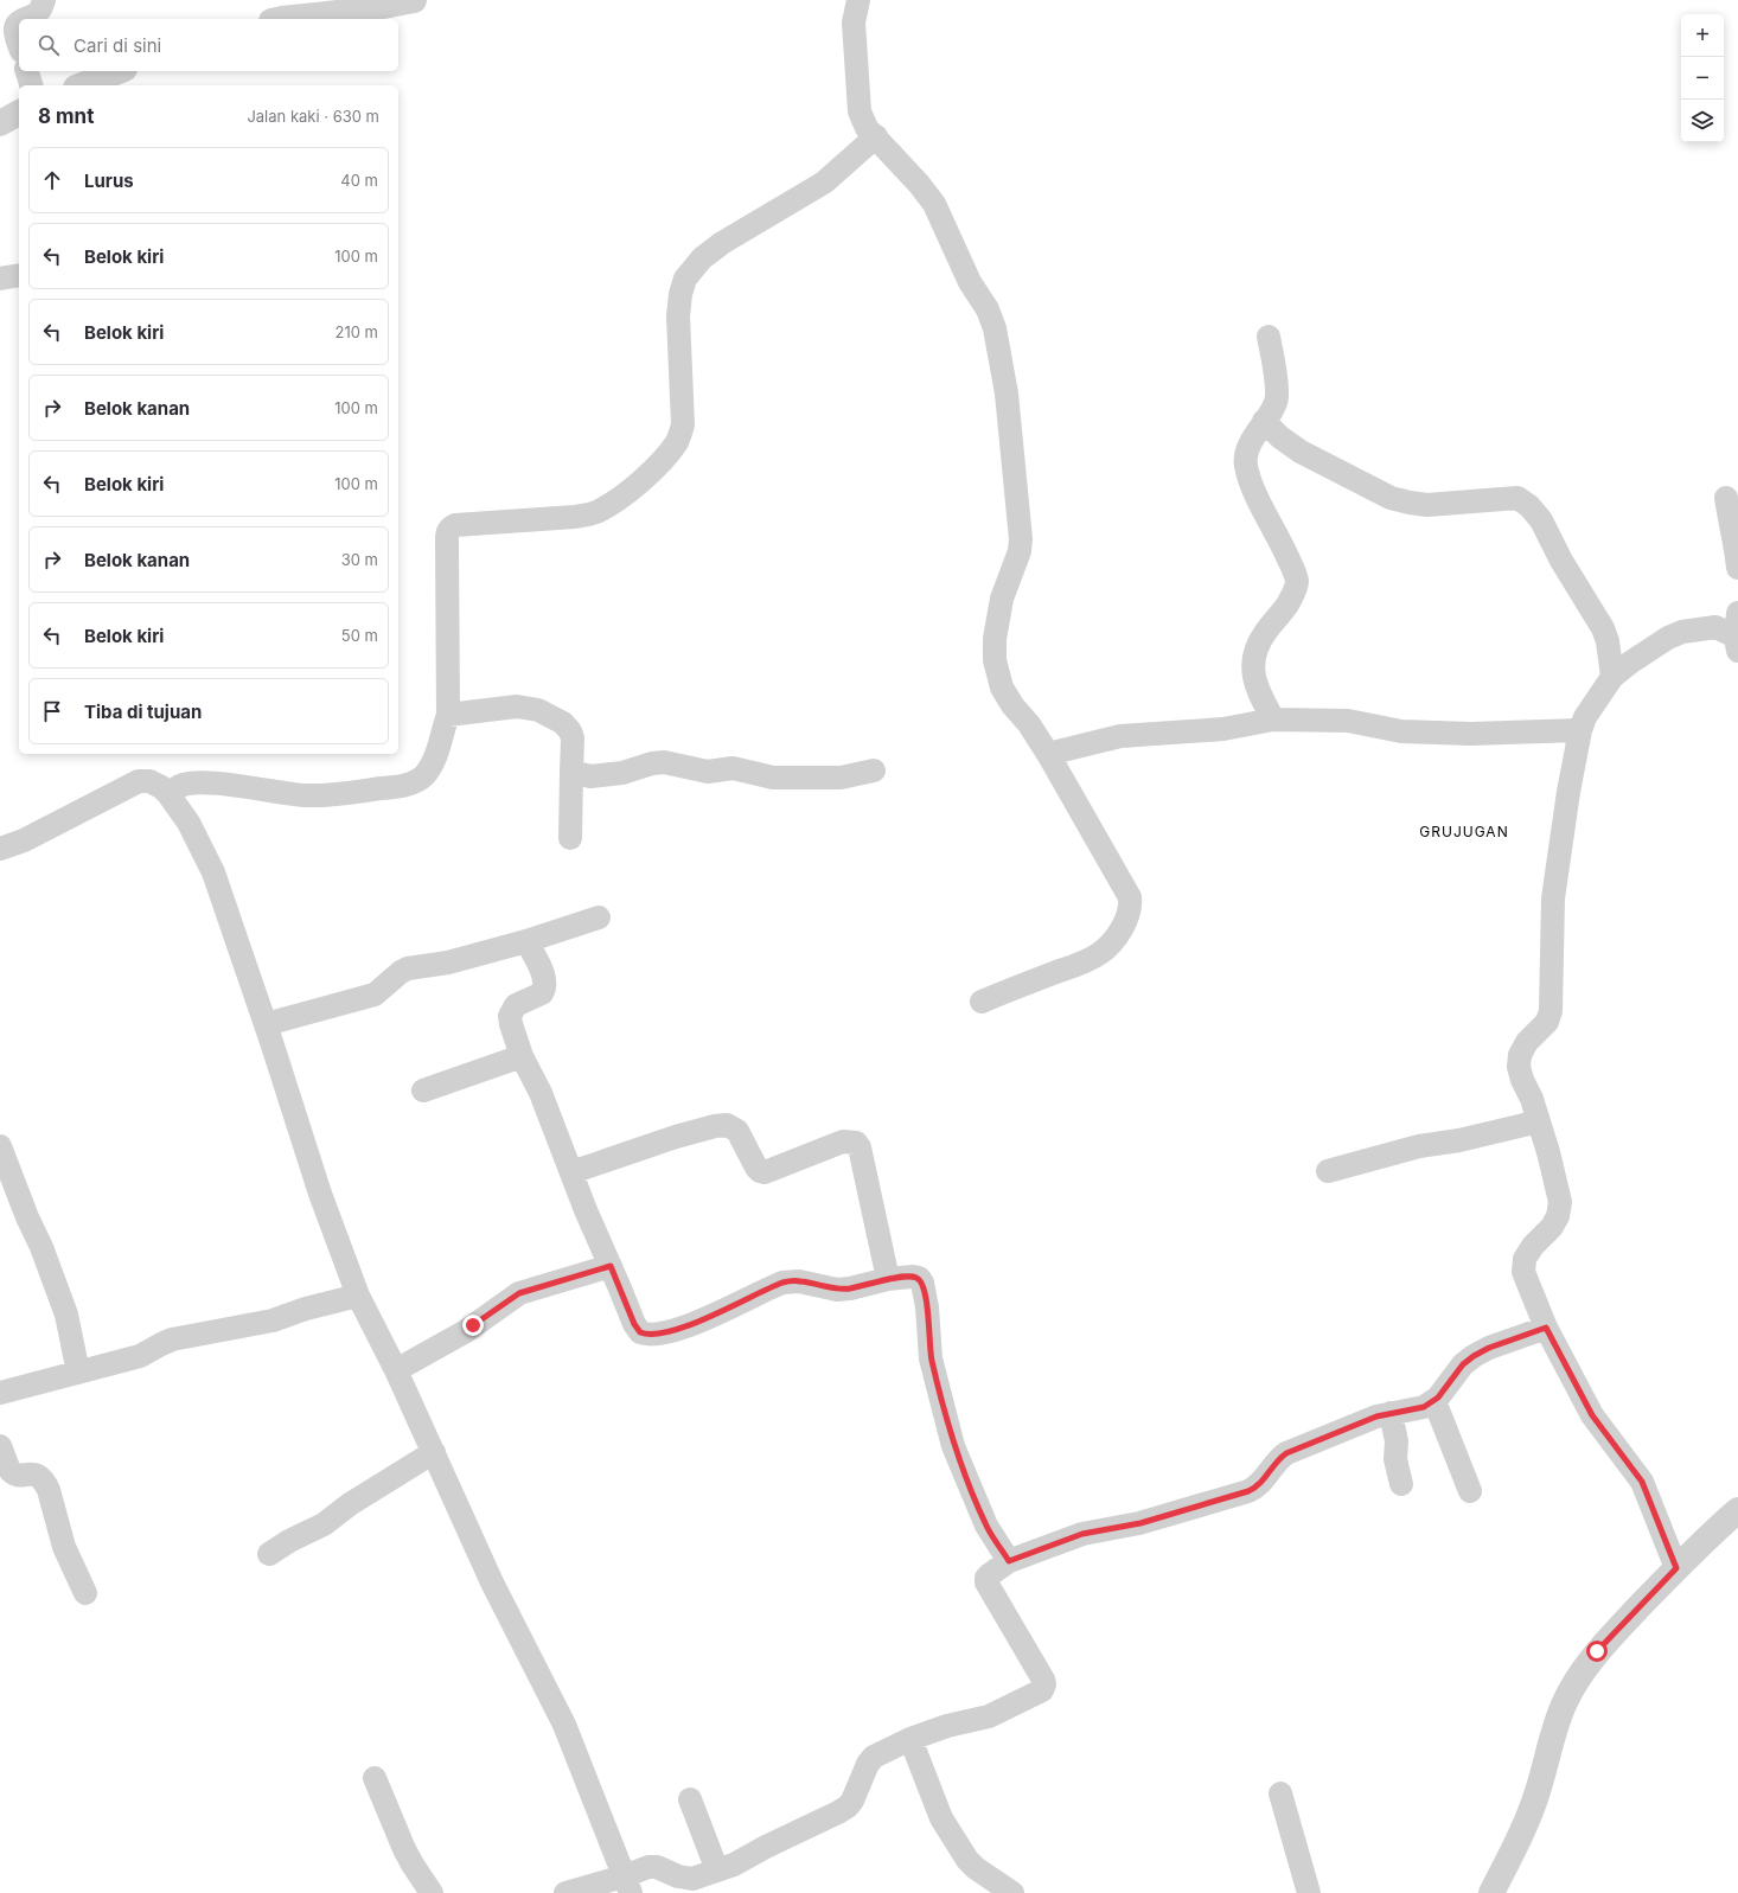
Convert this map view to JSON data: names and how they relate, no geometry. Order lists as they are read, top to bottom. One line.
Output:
{"districts":["GRUJUGAN"],"page":{"map_buttons":["+","−"],"search":"Cari di sini","heading":["8 mnt","Jalan kaki · 630 m"],"list":[["Lurus","40 m"],["Belok kiri","100 m"],["Belok kiri","210 m"],["Belok kanan","100 m"],["Belok kiri","100 m"],["Belok kanan","30 m"],["Belok kiri","50 m"],"Tiba di tujuan"]}}
